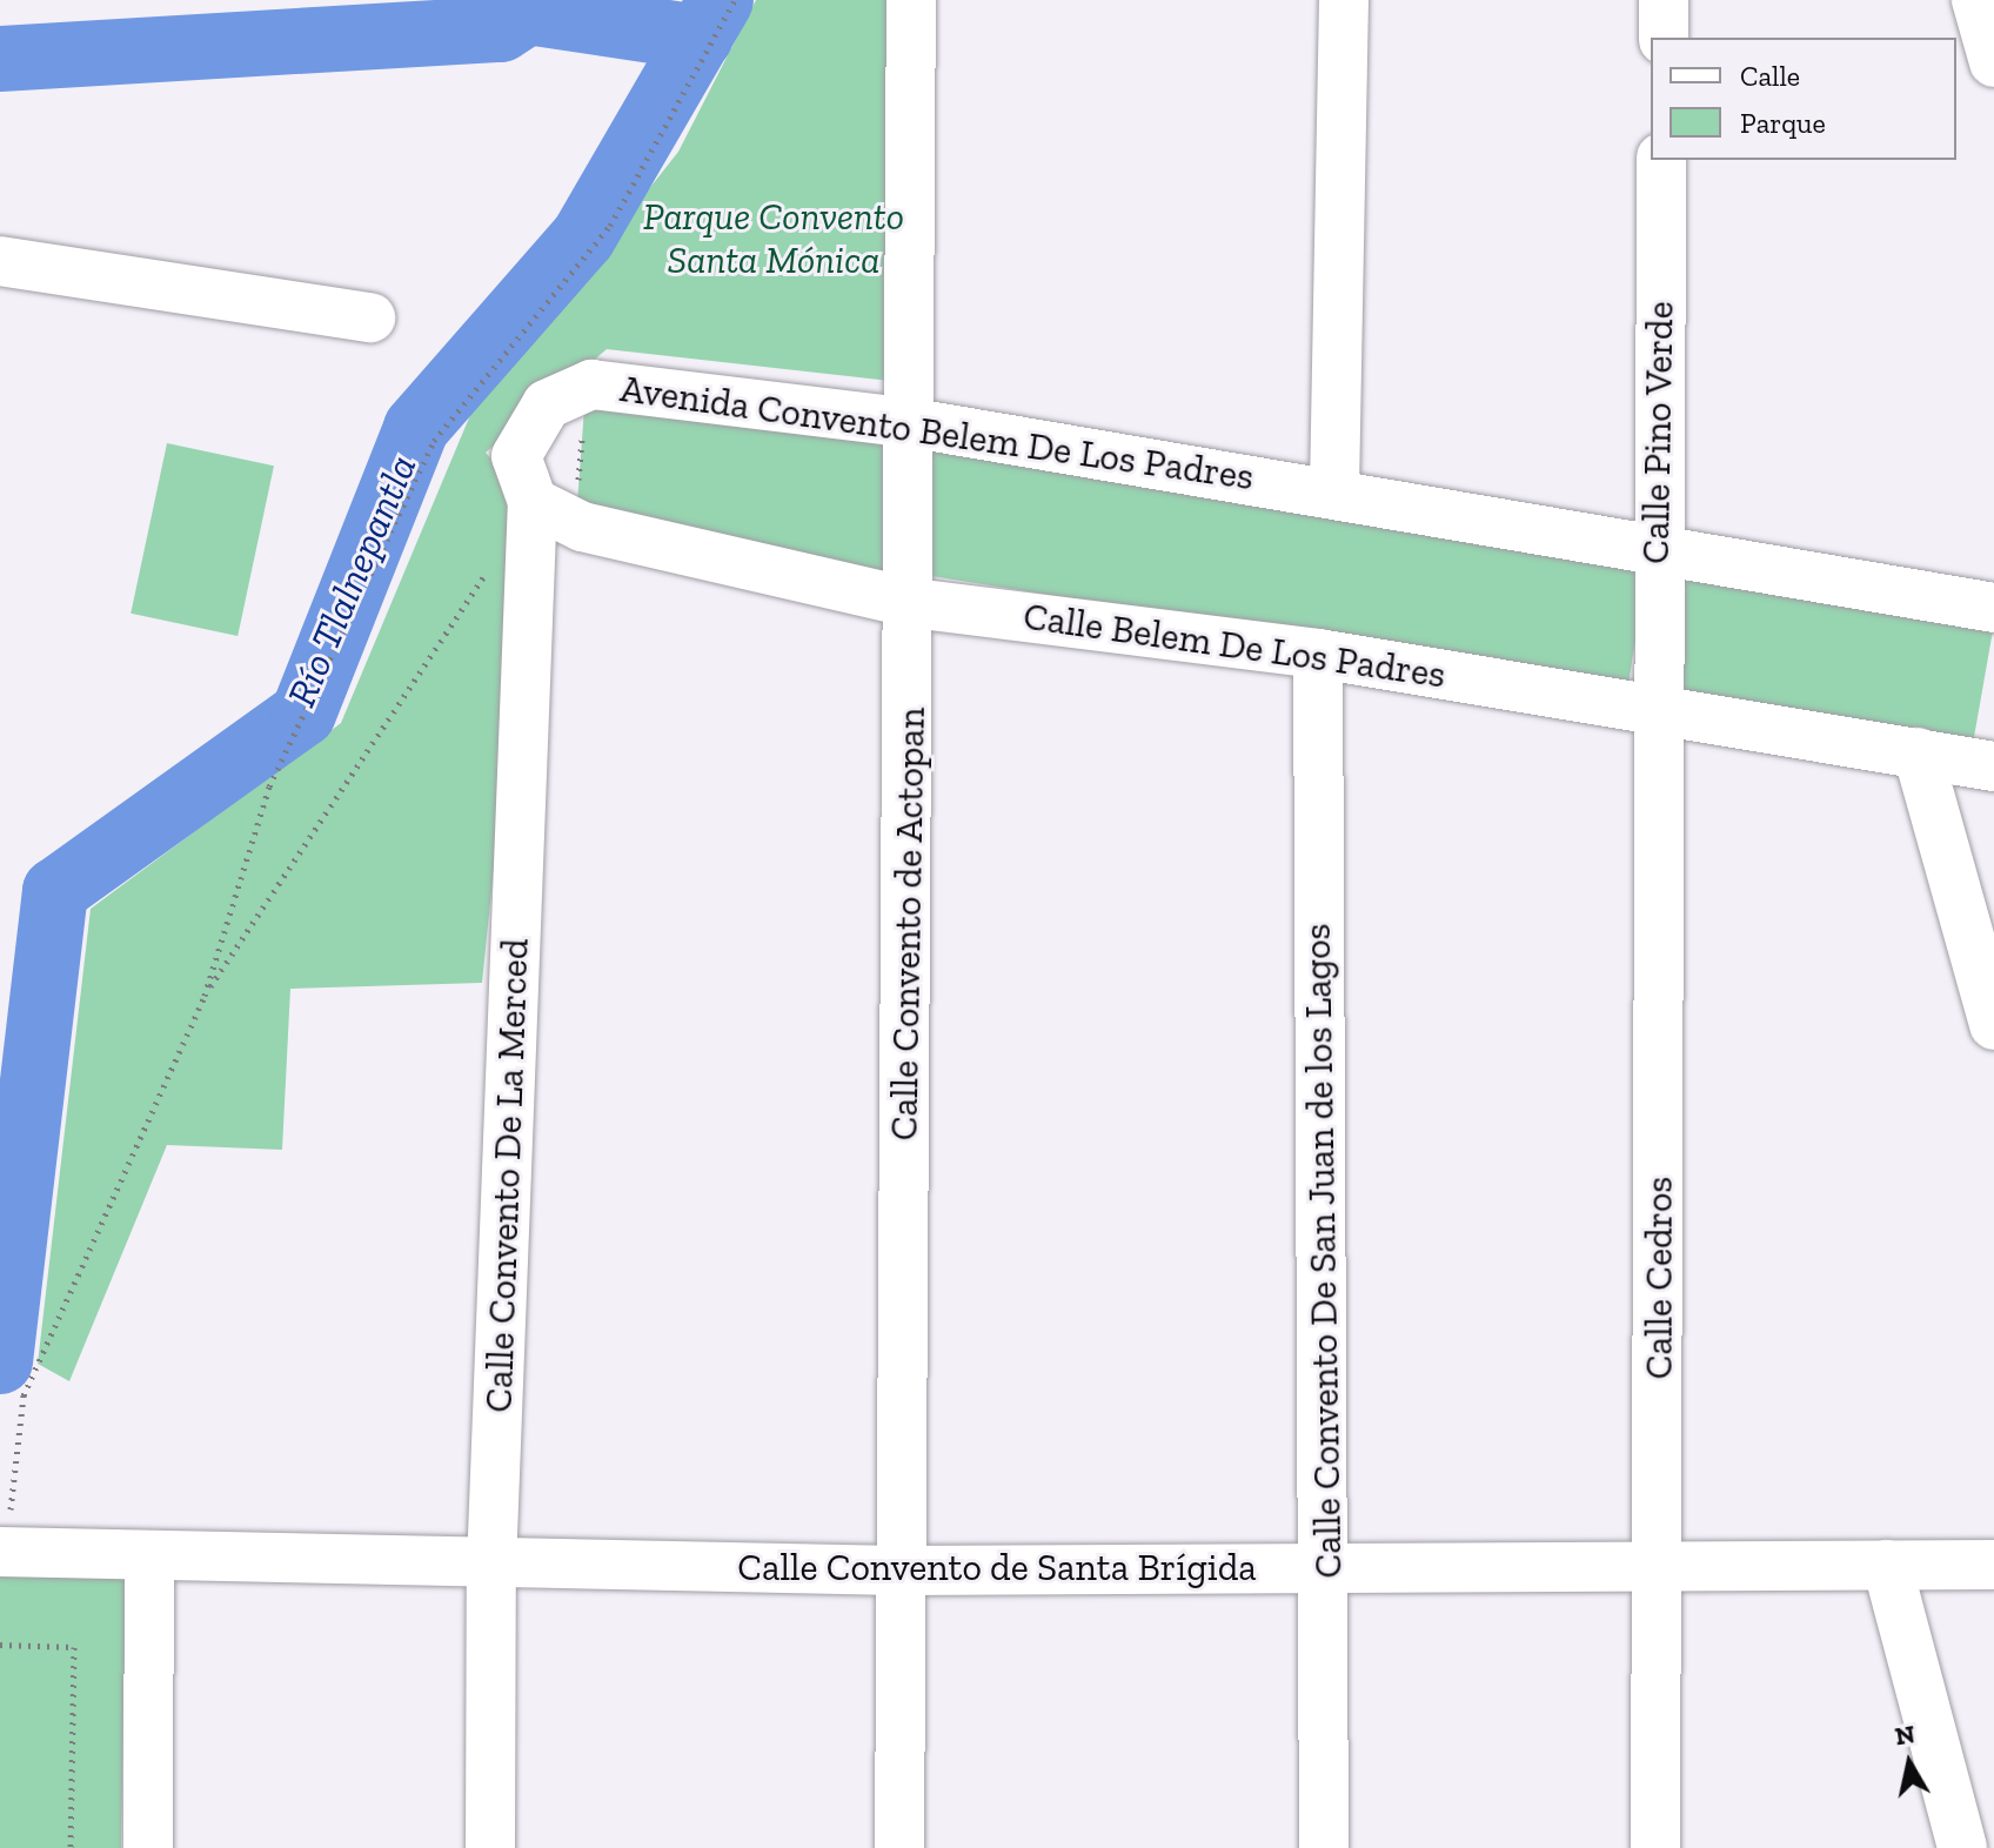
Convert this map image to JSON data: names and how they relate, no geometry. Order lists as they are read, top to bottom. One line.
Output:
{"streets":{"street":["Avenida Convento Belem De Los Padres","Calle Pino Verde","Calle Belem De Los Padres","Calle Convento de Actopan","Calle Convento De La Merced","Calle Convento De San Juan de los Lagos","Calle Cedros","Calle Convento de Santa Brígida"]},"crossings":[["Avenida Convento Belem De Los Padres","Calle Belem De Los Padres"],["Avenida Convento Belem De Los Padres","Calle Convento de Actopan"],["Avenida Convento Belem De Los Padres","Calle Convento De La Merced"],["Calle Pino Verde","Calle Belem De Los Padres"],["Calle Pino Verde","Calle Cedros"],["Calle Belem De Los Padres","Calle Convento de Actopan"],["Calle Belem De Los Padres","Calle Convento De La Merced"],["Calle Belem De Los Padres","Calle Convento De San Juan de los Lagos"],["Calle Belem De Los Padres","Calle Cedros"],["Calle Convento de Actopan","Calle Convento de Santa Brígida"],["Calle Convento De La Merced","Calle Convento de Santa Brígida"],["Calle Convento De San Juan de los Lagos","Calle Convento de Santa Brígida"],["Calle Cedros","Calle Convento de Santa Brígida"]],"water":["Río Tlalnepantla"],"parks":["Parque Convento Santa Mónica"],"legend":["Calle","Parque"],"north":"top"}
